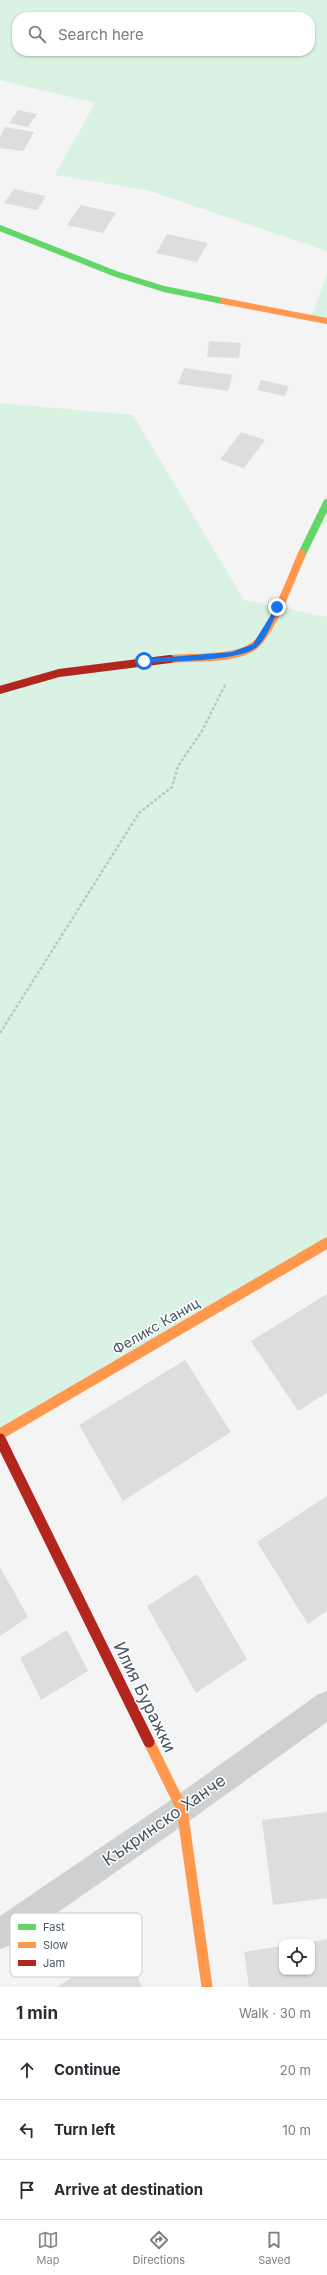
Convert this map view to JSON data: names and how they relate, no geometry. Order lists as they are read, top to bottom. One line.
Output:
{"streets":{"street":["Феликс Каниц","Илия Буражки","Къкринско Ханче"]},"crossings":[["Илия Буражки","Къкринско Ханче"]],"legend":["Fast","Slow","Jam"],"page":{"search":"Search here","heading":["1 min","Walk · 30 m"],"list":[["Continue","20 m"],["Turn left","10 m"],"Arrive at destination"],"nav":["Map","Directions","Saved"]}}
